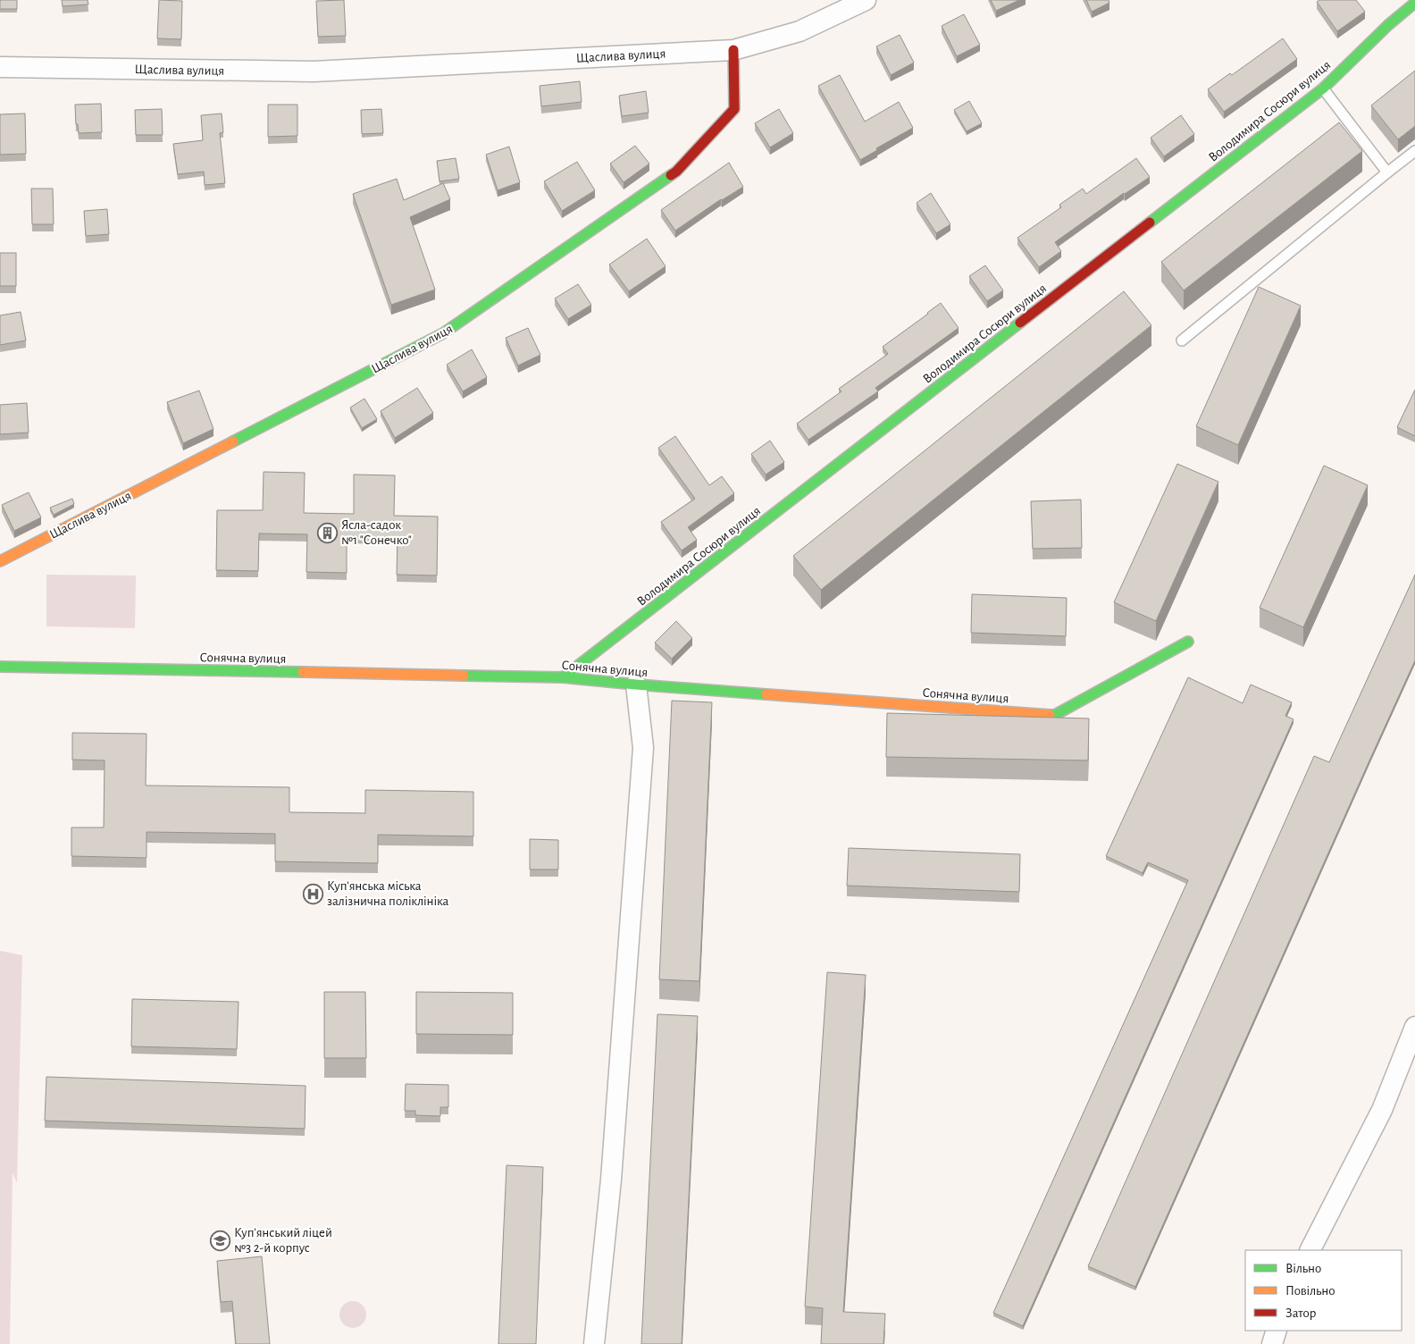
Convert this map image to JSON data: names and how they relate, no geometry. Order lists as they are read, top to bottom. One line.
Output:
{"streets":{"street":["Щаслива вулиця","Володимира Сосюри вулиця","Сонячна вулиця"]},"crossings":[["Володимира Сосюри вулиця","Сонячна вулиця"]],"places":{"building":["Ясла-садок №1 \"Сонечко\""],"hospital":["Куп'янська міська залізнична поліклініка"],"school or university":["Куп'янський ліцей №3 2-й корпус"]},"legend":["Вільно","Повільно","Затор"]}
